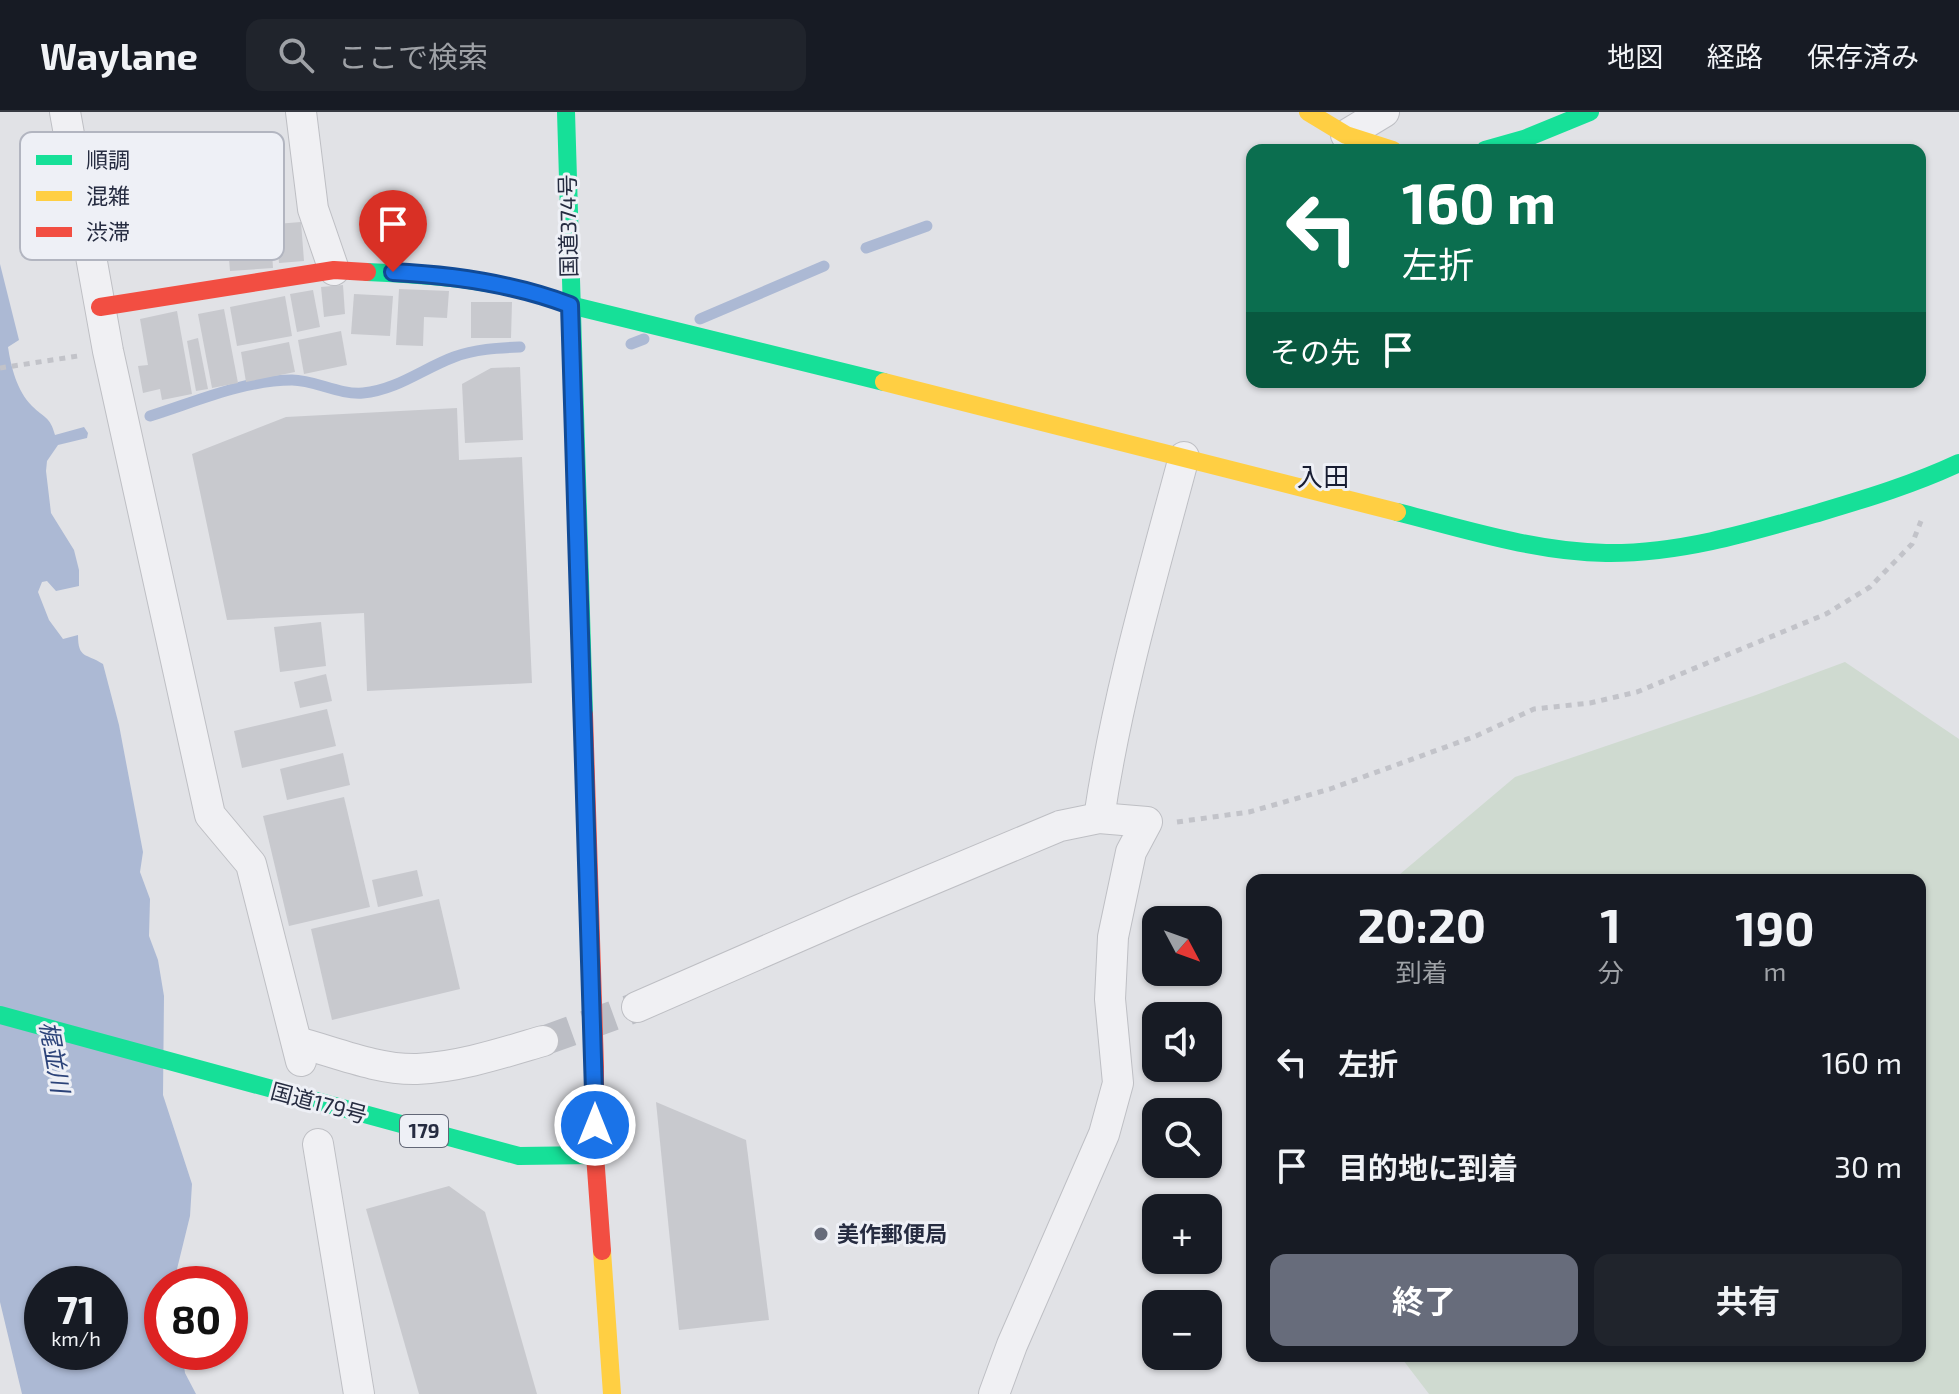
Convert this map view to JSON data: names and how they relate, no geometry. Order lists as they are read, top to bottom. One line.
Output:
{"streets":{"main road":["国道374号","国道179号","179"]},"crossings":[["国道374号","国道179号"]],"districts":["入田"],"water":["梶並川"],"places":["美作郵便局"],"legend":["順調","混雑","渋滞"],"north":"bottom right","page":{"header":"Waylane","search":"ここで検索","nav":["地図","経路","保存済み"],"turn":["160 m","左折"],"then":"その先","eta":["20:20","到着","1","分","190","m"],"map_buttons":["+","−"],"list":[{"name":"左折","value":"160 m"},{"name":"目的地に到着","value":"30 m"}],"buttons":["終了","共有"],"speed":"71 km/h","limit":"80"}}
